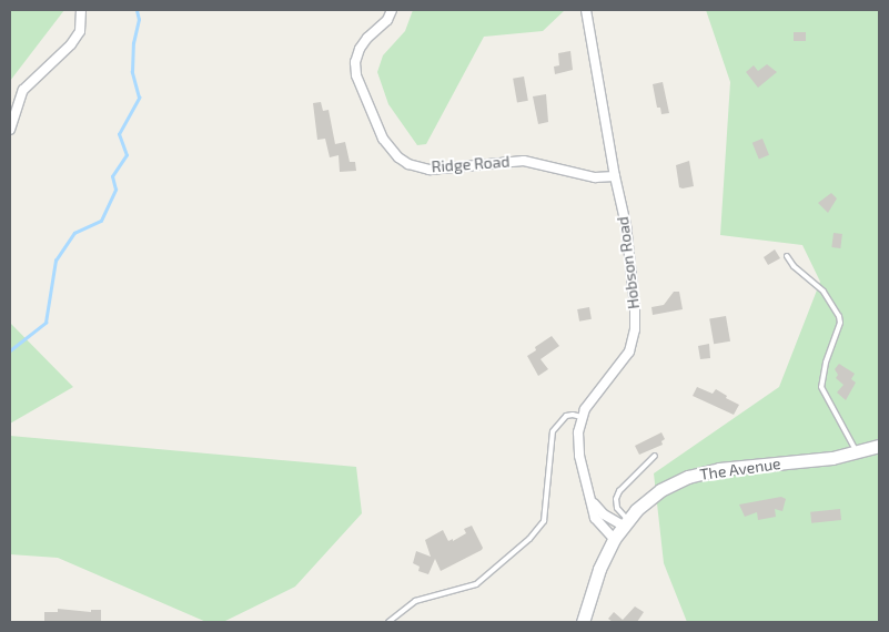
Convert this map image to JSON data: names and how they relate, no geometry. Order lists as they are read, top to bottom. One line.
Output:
{"streets":{"street":["Ridge Road","Hobson Road","The Avenue"]},"crossings":[["Ridge Road","Hobson Road"],["Hobson Road","The Avenue"]]}
